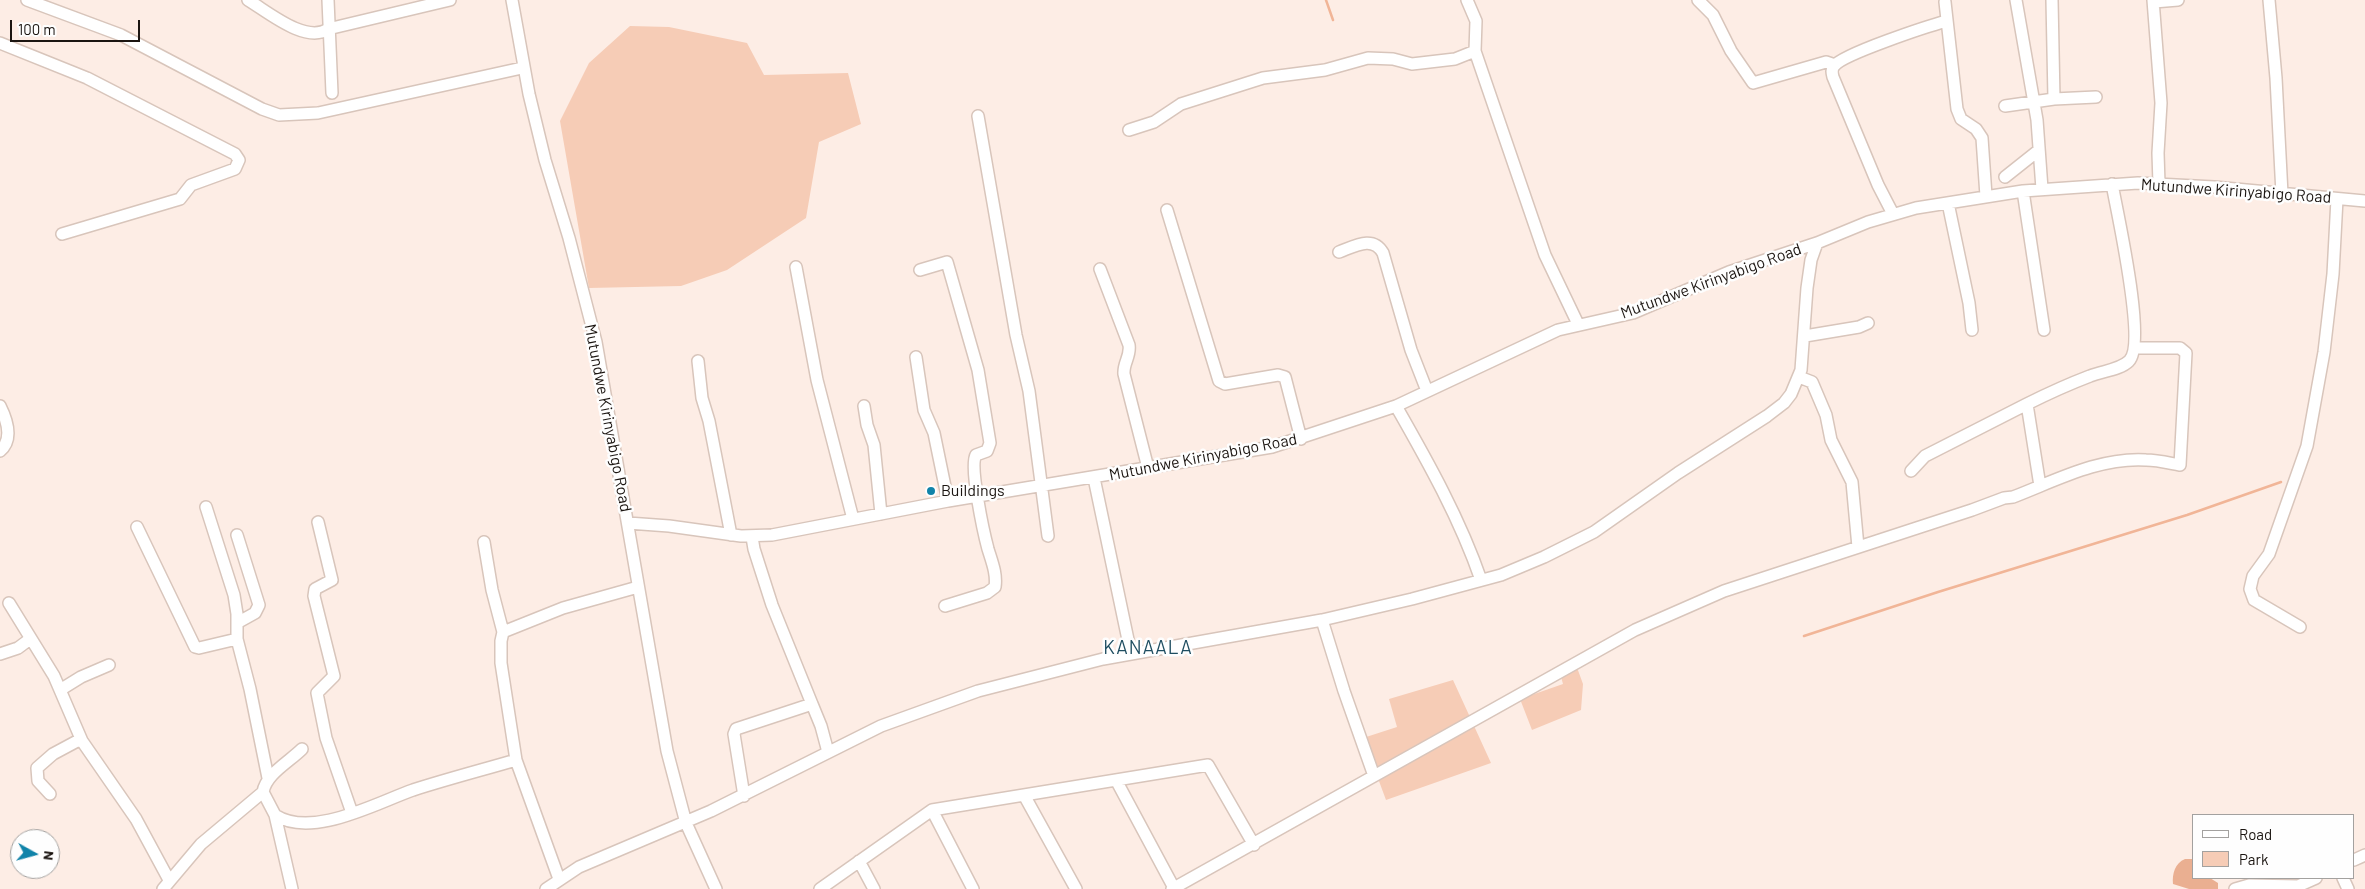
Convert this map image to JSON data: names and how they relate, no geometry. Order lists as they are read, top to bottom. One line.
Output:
{"streets":{"street":["Mutundwe Kirinyabigo Road"]},"districts":["KANAALA"],"places":["Buildings"],"legend":["Road","Park"],"scale_bar":"100 m","north":"right"}
